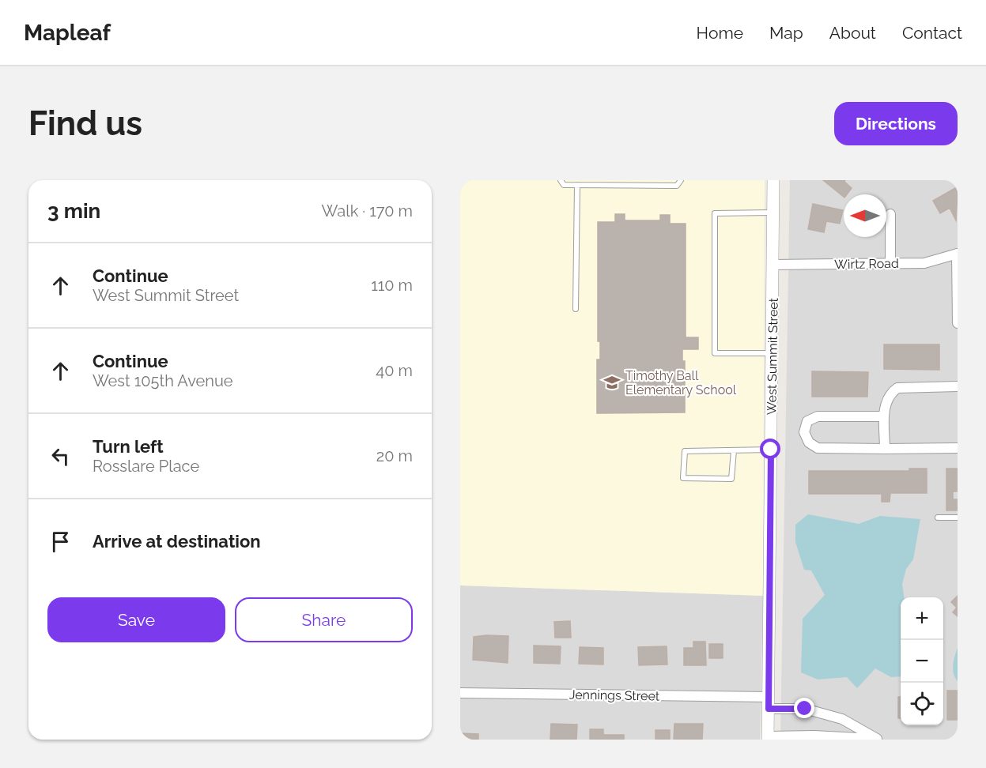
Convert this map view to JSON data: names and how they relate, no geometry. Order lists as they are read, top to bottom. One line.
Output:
{"streets":{"street":["Wirtz Road","West Summit Street","Jennings Street"]},"crossings":[["Wirtz Road","West Summit Street"],["West Summit Street","Jennings Street"]],"places":{"school or university":["Timothy Ball Elementary School"]},"north":"left","page":{"header":"Mapleaf","nav":["Home","Map","About","Contact"],"buttons":["Directions",["Save","Share"]],"title":"Find us","heading":["3 min","Walk · 170 m"],"list":[["Continue","West Summit Street","110 m"],["Continue","West 105th Avenue","40 m"],["Turn left","Rosslare Place","20 m"],"Arrive at destination"],"map_buttons":["+","−"]}}
